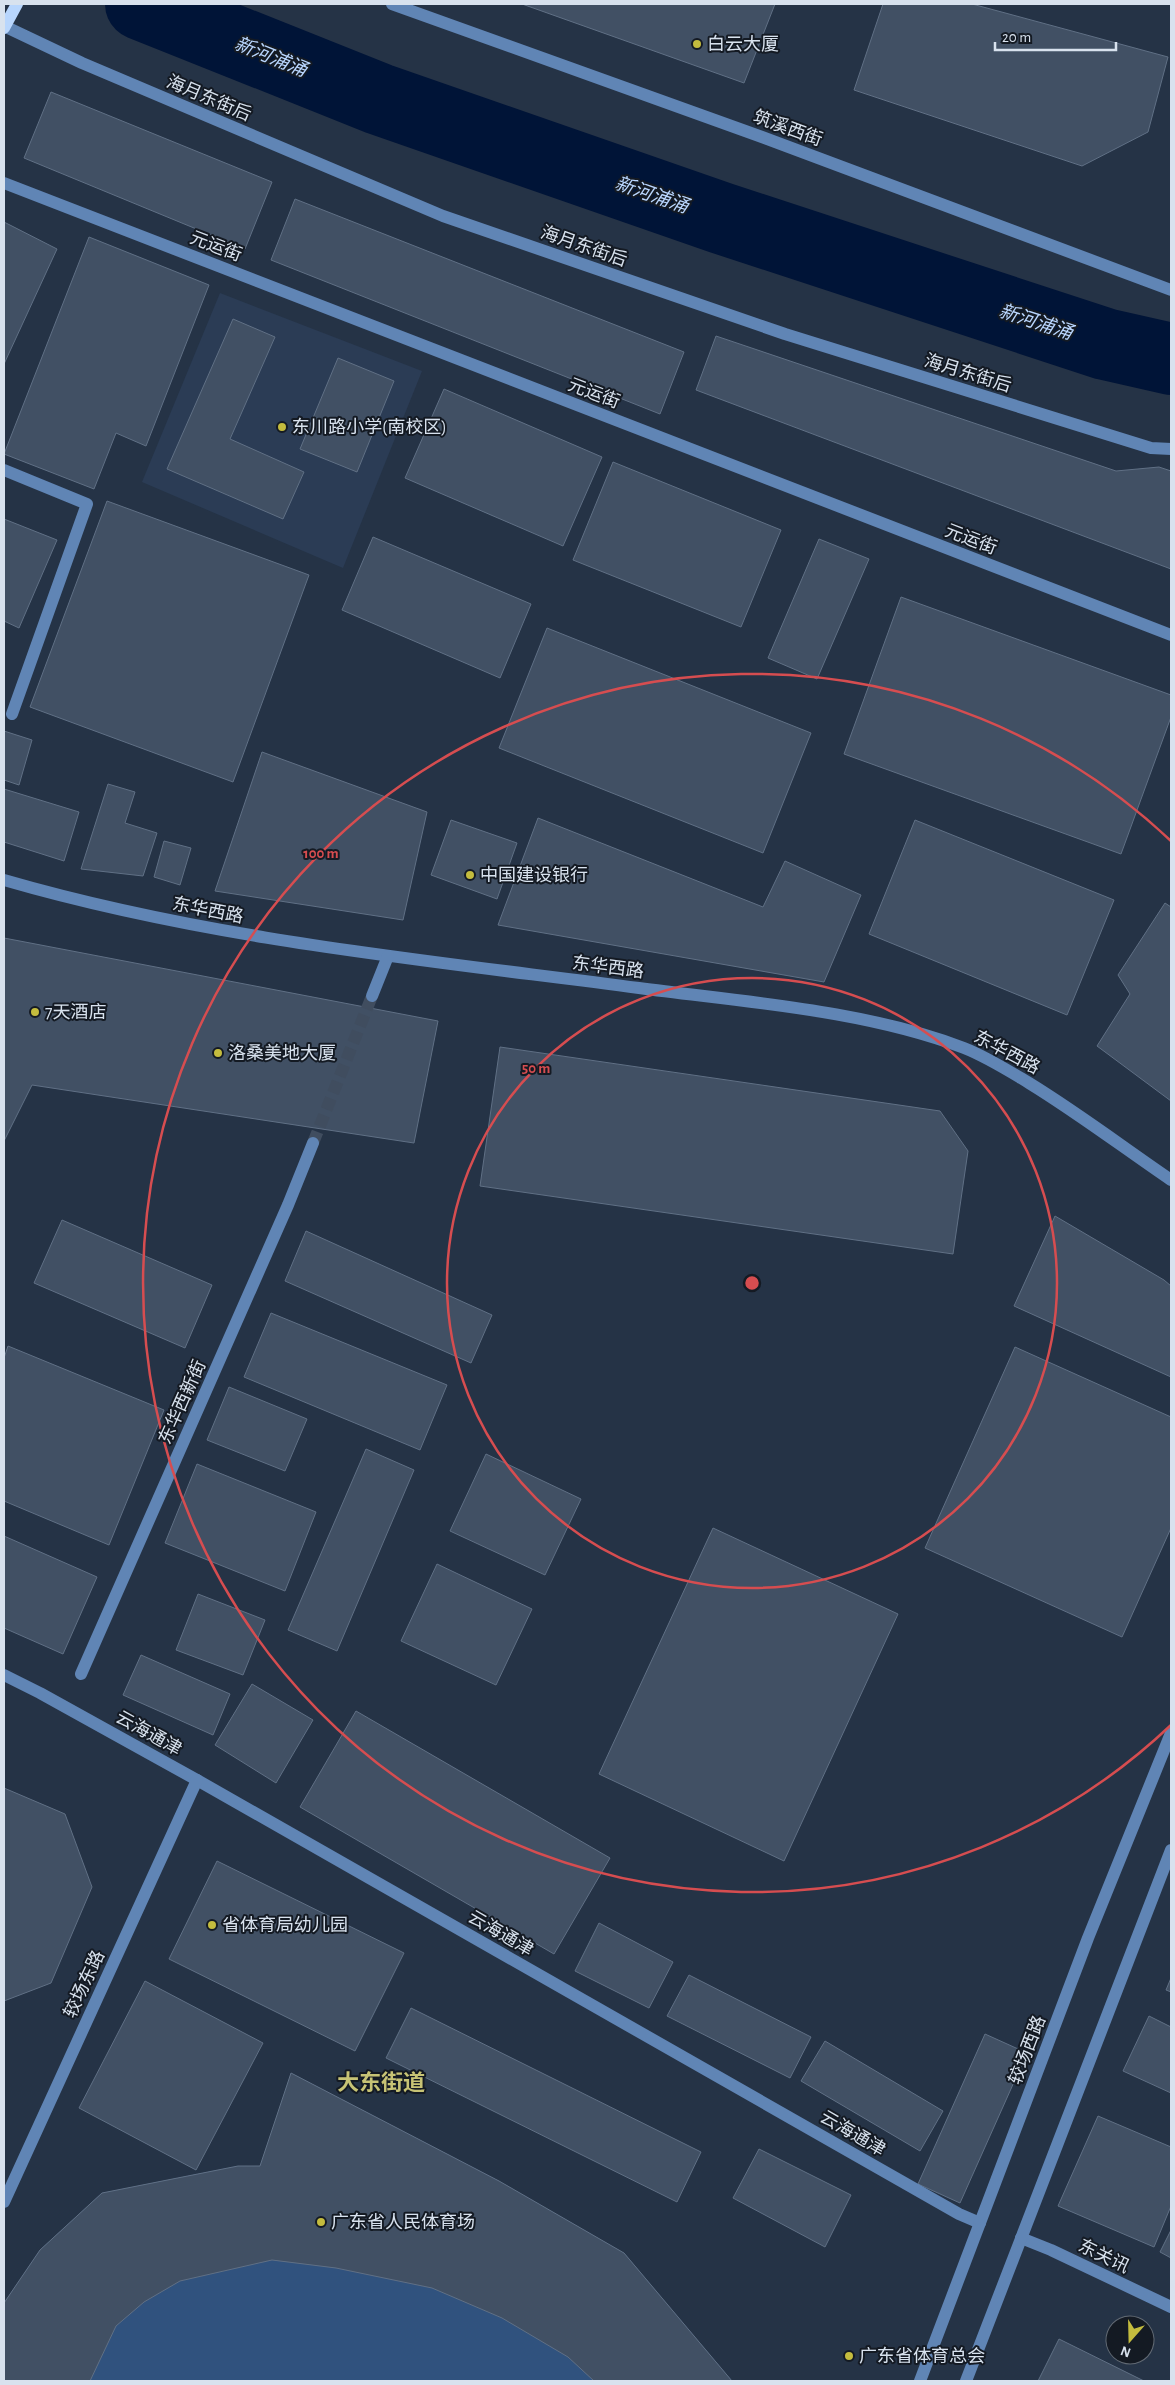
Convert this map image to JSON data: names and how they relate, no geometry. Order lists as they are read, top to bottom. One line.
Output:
{"streets":{"street":["海月东街后","筑溪西街","元运街","东华西路","东华西新街","云海通津","较场东路","较场西路","东关讯"]},"crossings":[["云海通津","较场东路"],["云海通津","较场西路"]],"districts":["大东街道"],"water":["新河浦涌"],"places":["白云大厦","东川路小学(南校区)","中国建设银行","7天酒店","洛桑美地大厦","省体育局幼儿园","广东省人民体育场","广东省体育总会"],"scale_bar":"20 m","north":"bottom","rings":["100 m","50 m"]}
